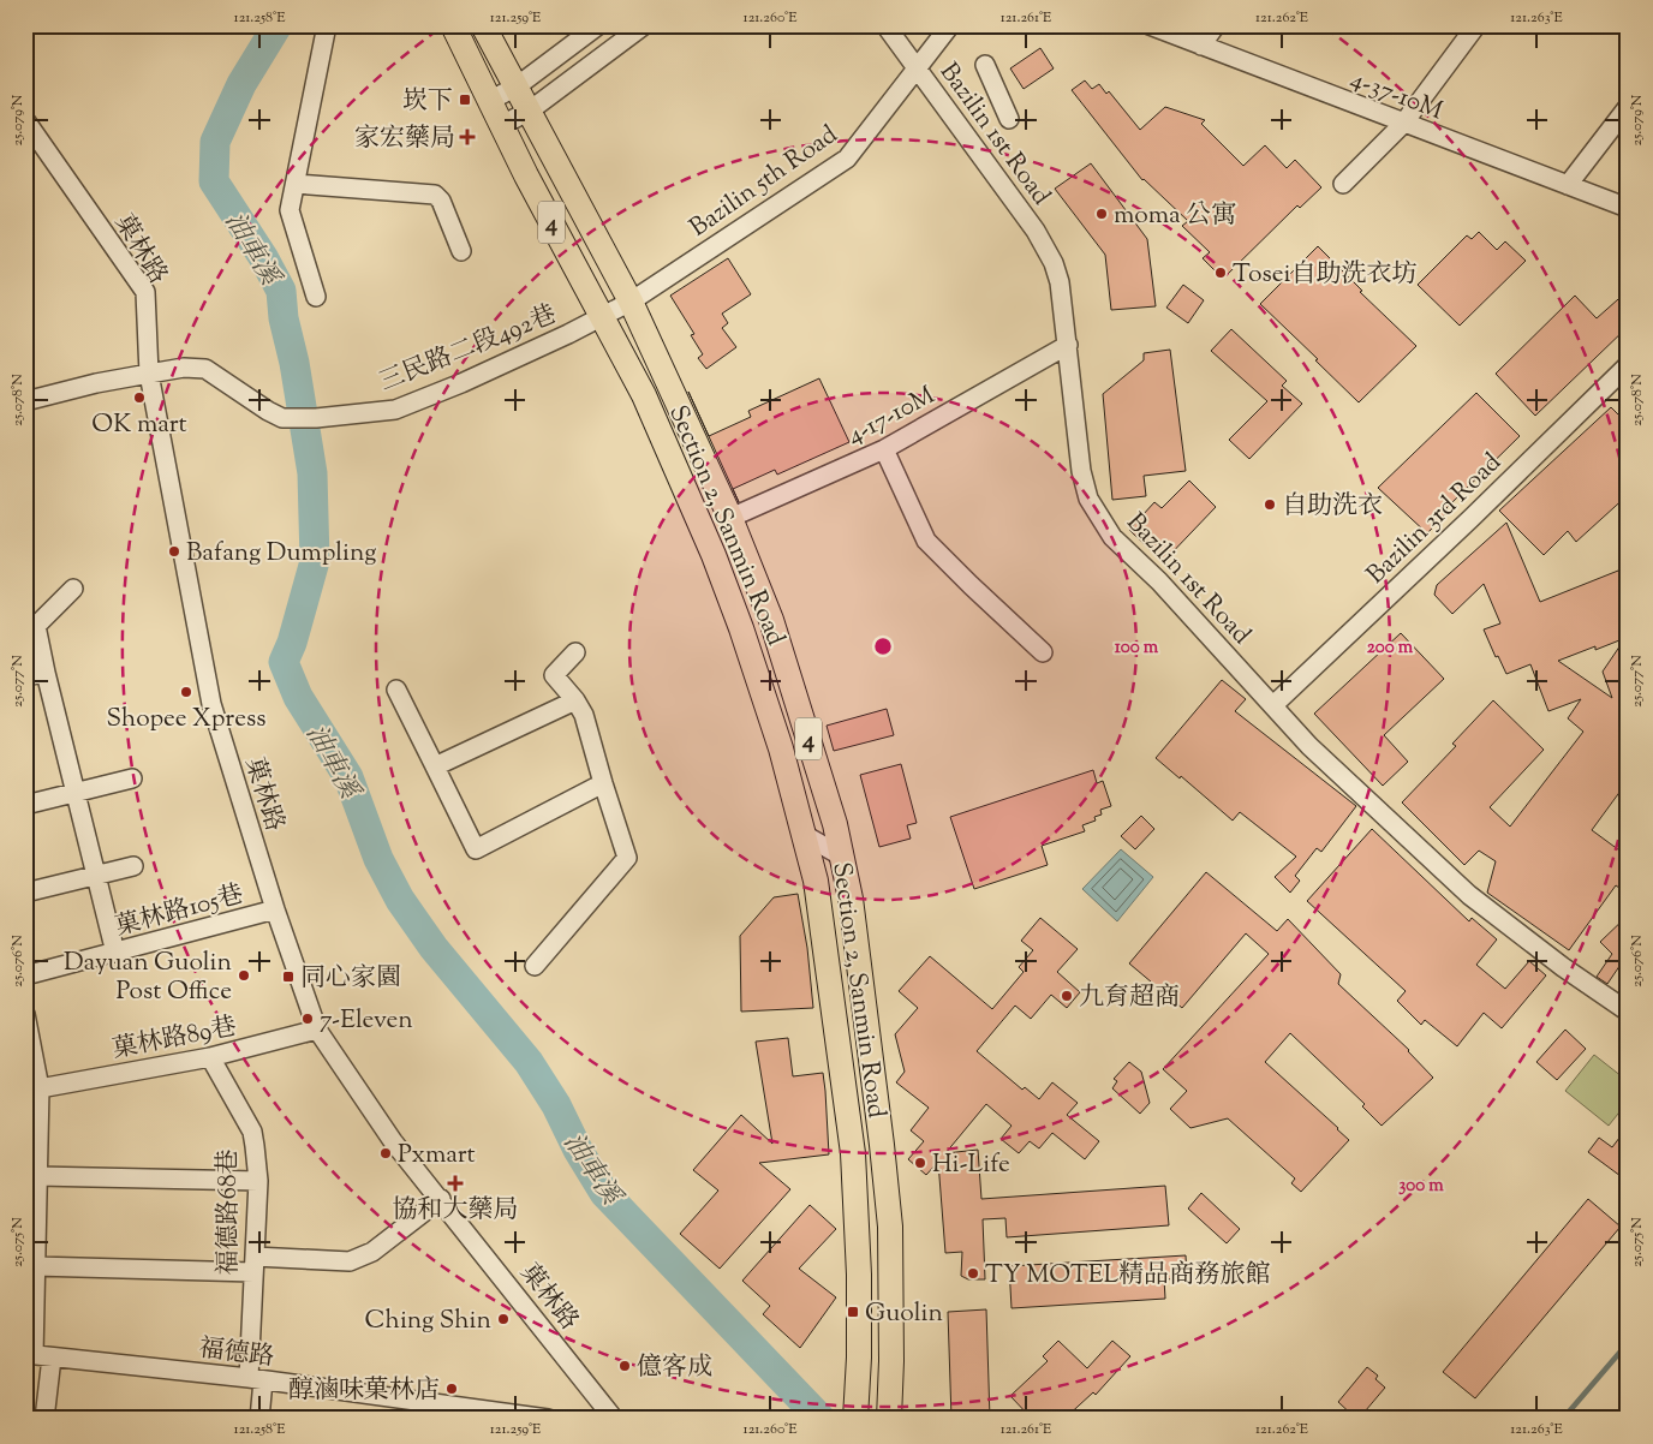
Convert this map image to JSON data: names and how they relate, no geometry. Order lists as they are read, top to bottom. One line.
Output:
{"streets":{"main road":["4","Section 2, Sanmin Road"],"street":["4-37-10M","Bazilin 1st Road","Bazilin 5th Road","菓林路","三民路二段492巷","4-17-10M","Bazilin 3rd Road","菓林路105巷","菓林路89巷","福德路68巷","福德路"]},"crossings":[["Bazilin 1st Road","Bazilin 5th Road"],["Bazilin 1st Road","4-17-10M"],["Bazilin 1st Road","Bazilin 3rd Road"],["Bazilin 5th Road","三民路二段492巷"],["Bazilin 5th Road","Section 2, Sanmin Road"],["菓林路","三民路二段492巷"],["菓林路","菓林路105巷"],["菓林路","菓林路89巷"],["三民路二段492巷","Section 2, Sanmin Road"],["4-17-10M","Section 2, Sanmin Road"],["菓林路89巷","福德路68巷"],["福德路68巷","福德路"]],"water":["油車溪"],"places":{"transit":["崁下","同心家園","Guolin"],"health":["家宏藥局","協和大藥局"],"other":["moma 公寓","Tosei自助洗衣坊","OK mart","自助洗衣","Bafang Dumpling","Shopee Xpress","Dayuan Guolin Post Office","九育超商","7-Eleven","Pxmart","Hi-Life","TY MOTEL精品商務旅館","Ching Shin","億客成","醇滷味菓林店"]},"coordinates":["121.258°E","121.259°E","121.260°E","121.261°E","121.262°E","121.263°E","25.079°N","25.078°N","25.077°N","25.076°N","25.075°N"],"rings":["100 m","200 m","300 m"]}
